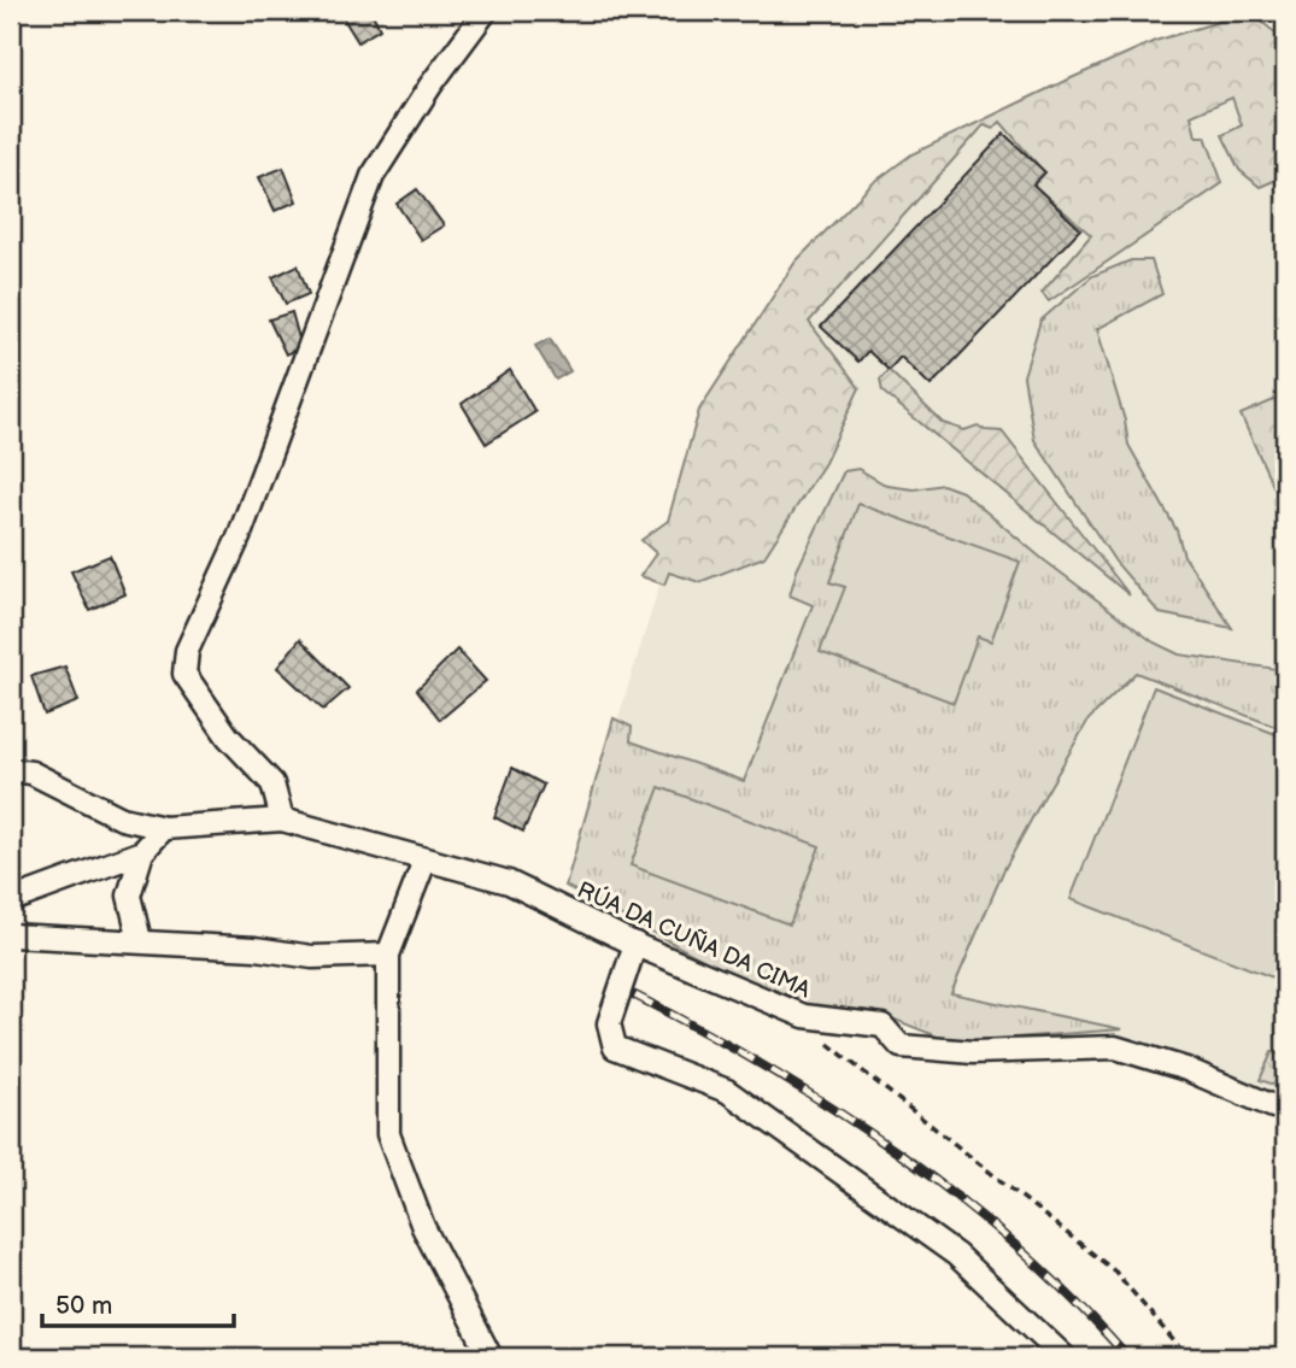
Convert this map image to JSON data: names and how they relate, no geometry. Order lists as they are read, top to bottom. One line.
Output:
{"streets":{"street":["RÚA DA CUÑA DA CIMA"]},"scale_bar":"50 m"}
